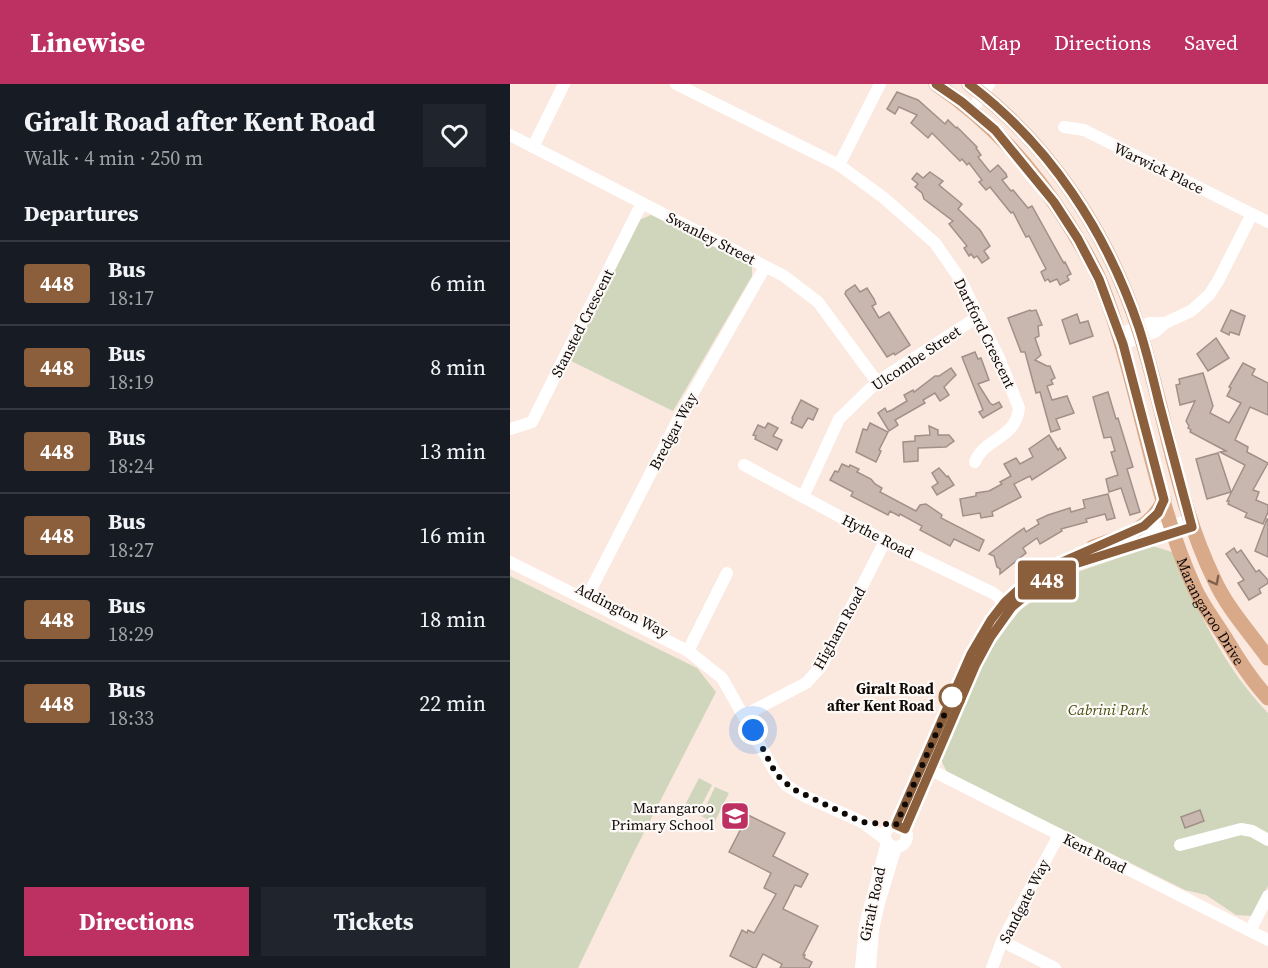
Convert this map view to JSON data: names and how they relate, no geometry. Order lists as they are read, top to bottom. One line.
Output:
{"streets":{"main road":["Marangaroo Drive"],"street":["Warwick Place","Swanley Street","Stansted Crescent","Dartford Crescent","Ulcombe Street","Bredgar Way","Hythe Road","Addington Way","Higham Road","Kent Road","Sandgate Way","Giralt Road"]},"crossings":[["Swanley Street","Stansted Crescent"],["Swanley Street","Ulcombe Street"],["Swanley Street","Bredgar Way"],["Dartford Crescent","Ulcombe Street"],["Ulcombe Street","Hythe Road"],["Bredgar Way","Addington Way"],["Hythe Road","Higham Road"],["Addington Way","Higham Road"],["Addington Way","Giralt Road"],["Kent Road","Sandgate Way"]],"parks":["Cabrini Park"],"places":{"other":["Giralt Road after Kent Road"],"school or university":["Marangaroo Primary School"]},"lines":["bus line 448"],"page":{"header":"Linewise","nav":["Map","Directions","Saved"],"heading":[["Giralt Road after Kent Road","Walk · 4 min · 250 m"],"Departures"],"on_map":"448","list":[{"mark":"448","name":"Bus","note":"18:17","value":"6 min"},{"mark":"448","name":"Bus","note":"18:19","value":"8 min"},{"mark":"448","name":"Bus","note":"18:24","value":"13 min"},{"mark":"448","name":"Bus","note":"18:27","value":"16 min"},{"mark":"448","name":"Bus","note":"18:29","value":"18 min"},{"mark":"448","name":"Bus","note":"18:33","value":"22 min"}],"buttons":["Directions","Tickets"]}}
